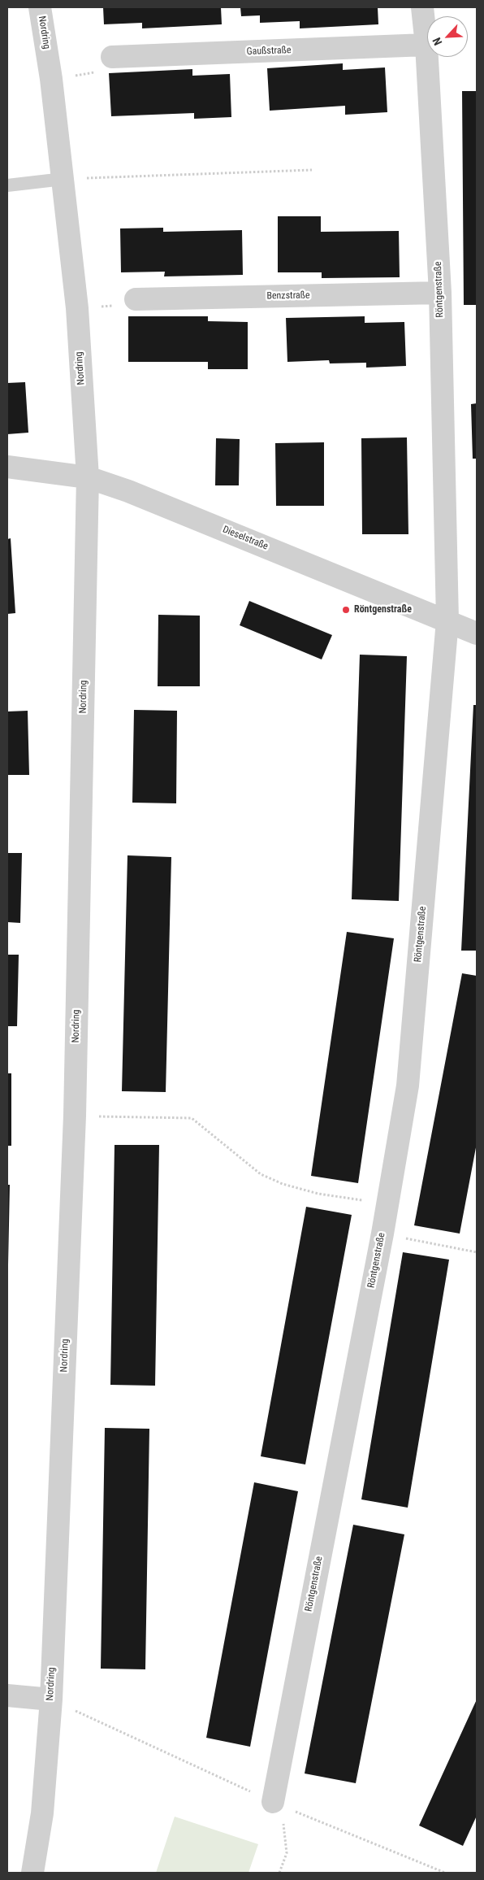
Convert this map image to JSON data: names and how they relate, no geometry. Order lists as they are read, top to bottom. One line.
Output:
{"streets":{"street":["Nordring","Gaußstraße","Röntgenstraße","Benzstraße","Dieselstraße"]},"crossings":[["Nordring","Dieselstraße"],["Gaußstraße","Röntgenstraße"],["Röntgenstraße","Benzstraße"],["Röntgenstraße","Dieselstraße"]],"places":["Röntgenstraße"],"north":"bottom left"}
